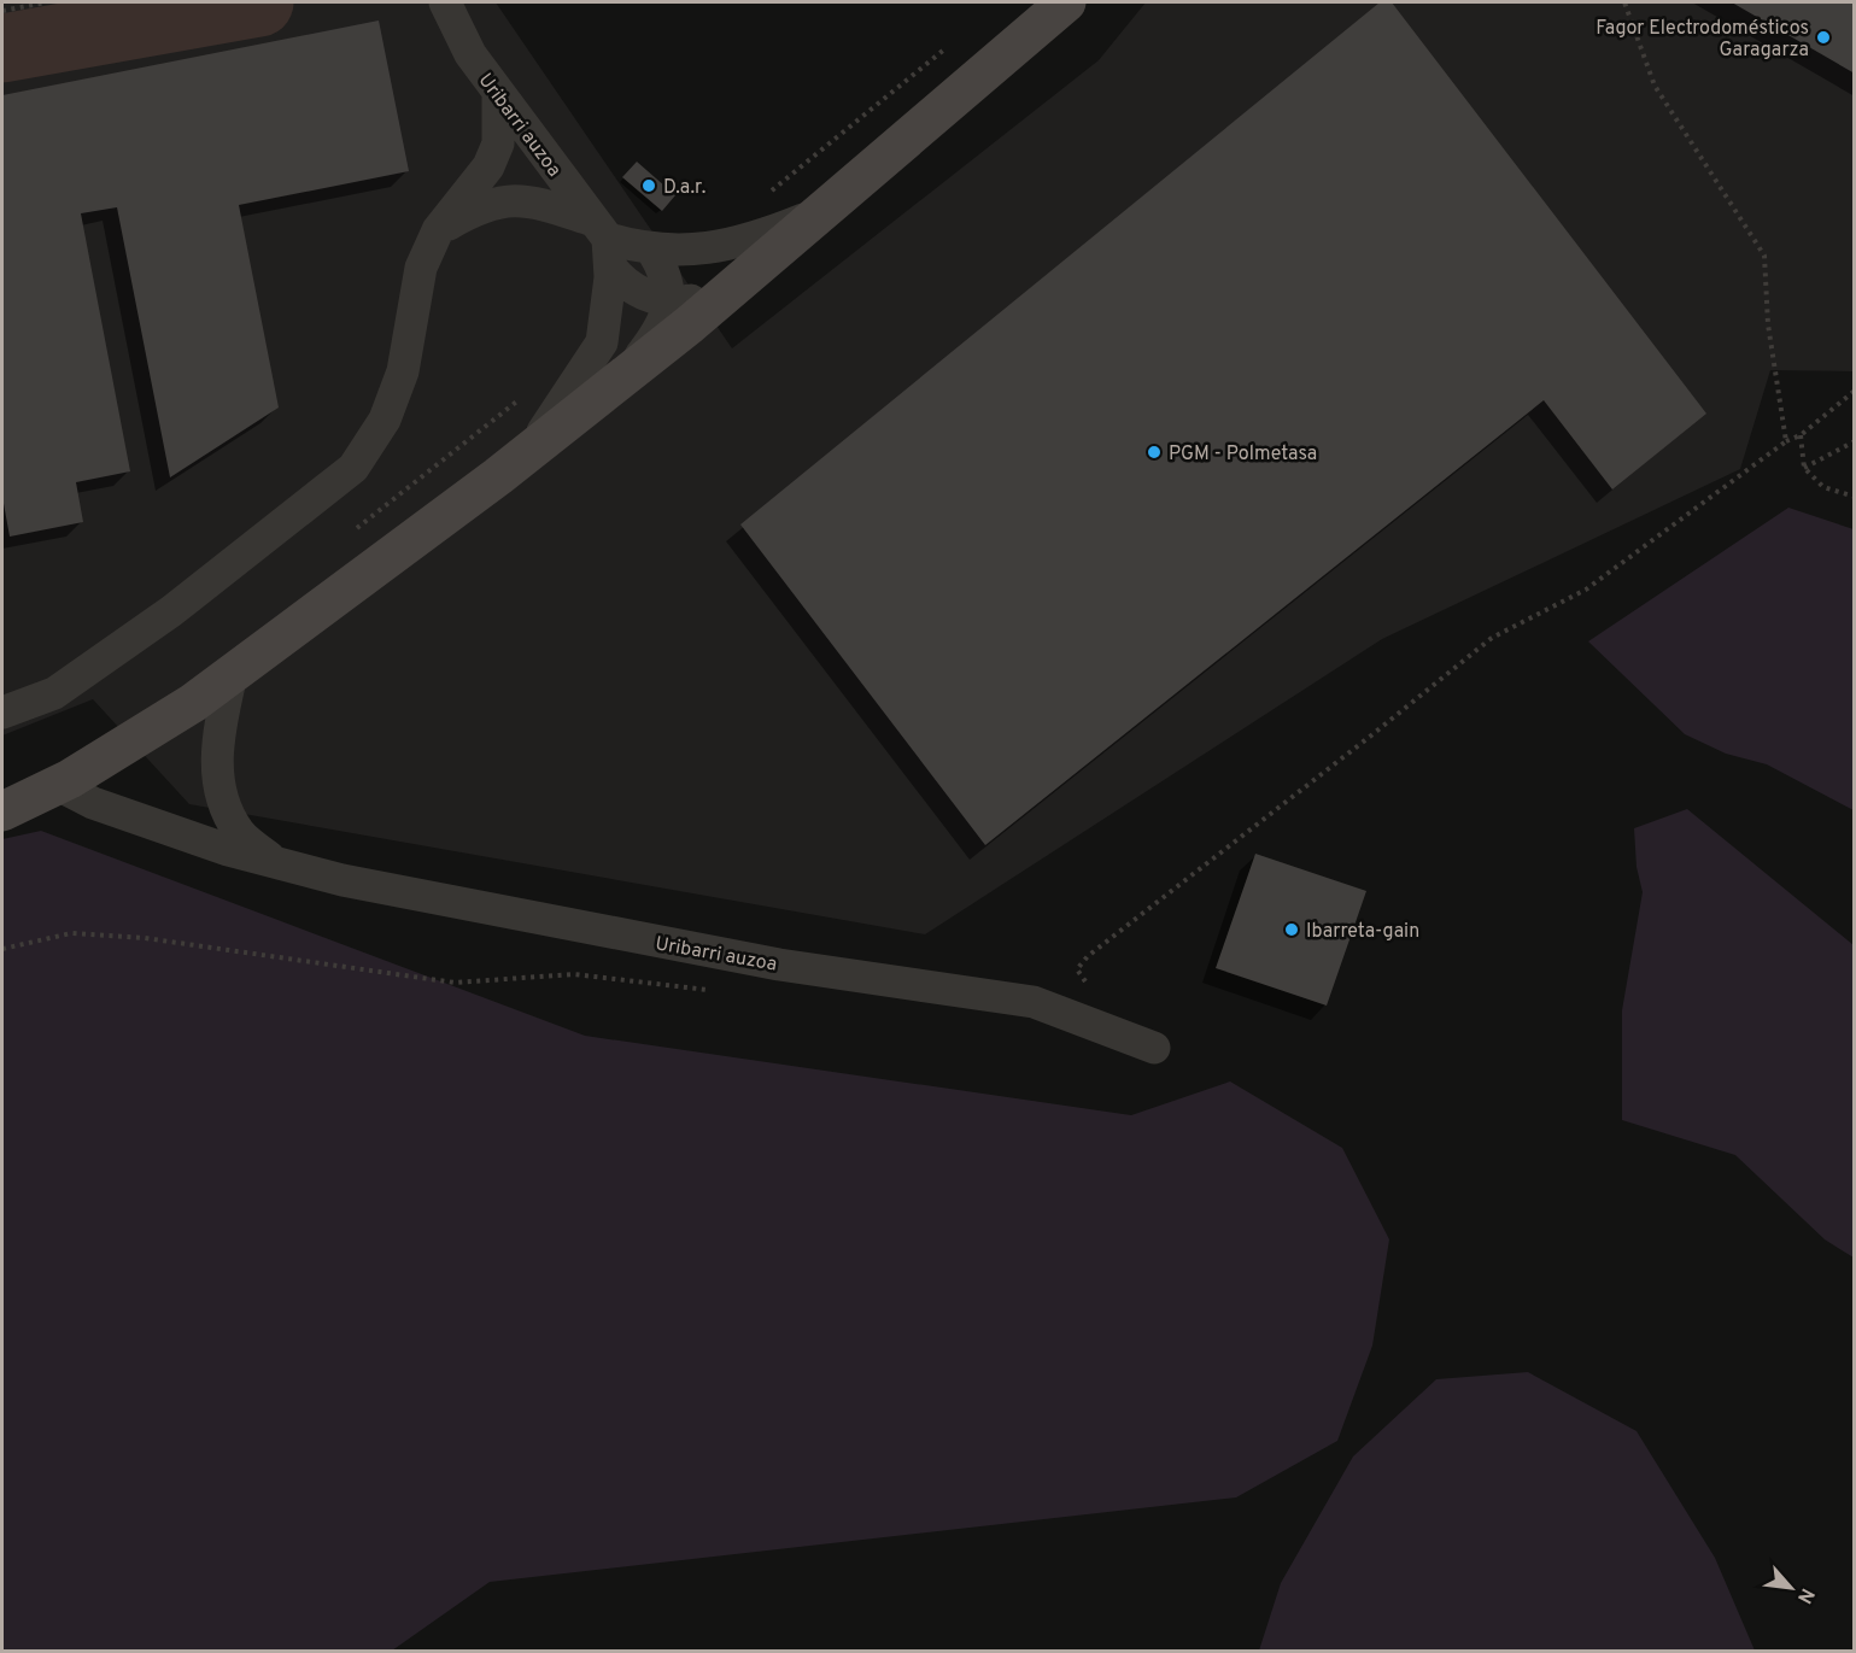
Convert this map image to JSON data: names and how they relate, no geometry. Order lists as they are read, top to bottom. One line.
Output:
{"streets":{"street":["Uribarri auzoa"]},"places":["Fagor Electrodomésticos Garagarza","D.a.r.","PGM - Polmetasa","Ibarreta-gain"],"north":"bottom right"}
